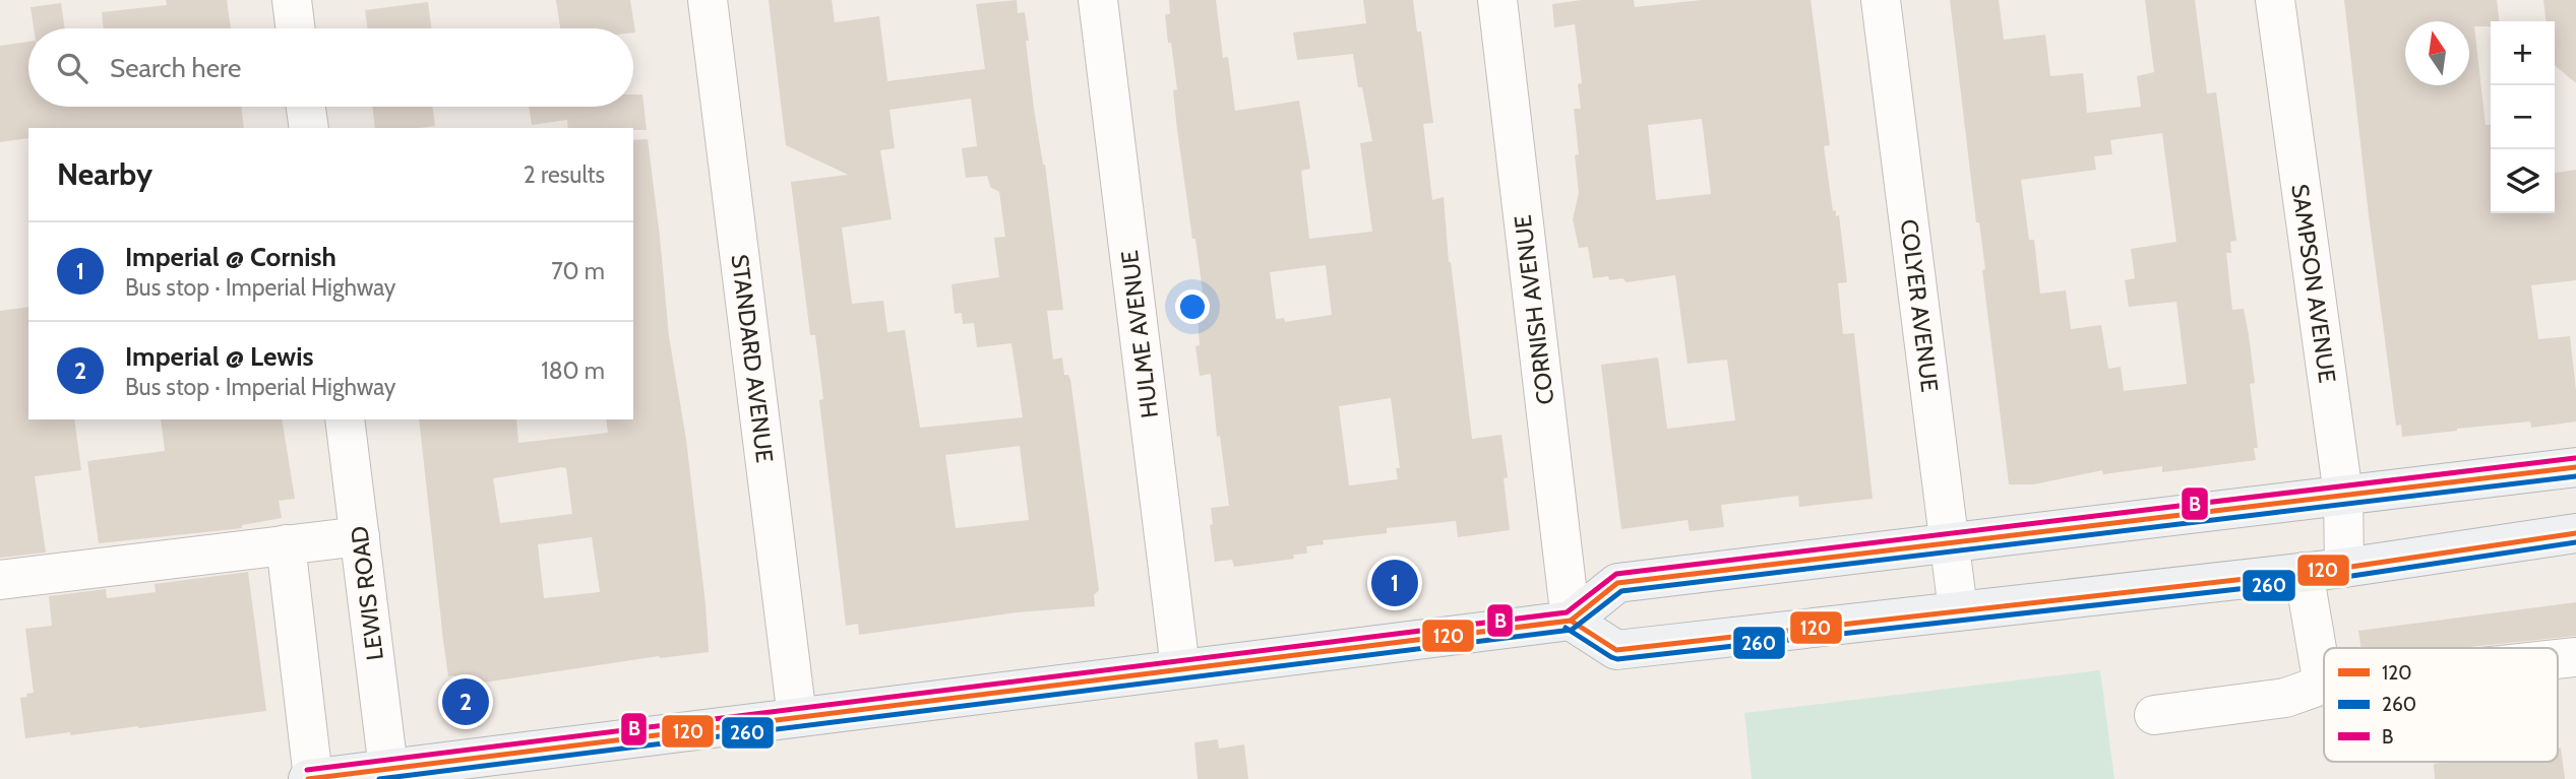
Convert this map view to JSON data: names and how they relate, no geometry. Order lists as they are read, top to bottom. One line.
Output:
{"streets":{"street":["SAMPSON AVENUE","COLYER AVENUE","CORNISH AVENUE","HULME AVENUE","STANDARD AVENUE","LEWIS ROAD"]},"lines":["transit line B","transit line 120","transit line 260"],"legend":["120","260","B"],"north":"top","page":{"map_buttons":["+","−"],"search":"Search here","heading":["Nearby","2 results"],"list":[{"mark":"1","name":"Imperial @ Cornish","note":"Bus stop · Imperial Highway","value":"70 m"},{"mark":"2","name":"Imperial @ Lewis","note":"Bus stop · Imperial Highway","value":"180 m"}],"pins":["1","2"]}}
